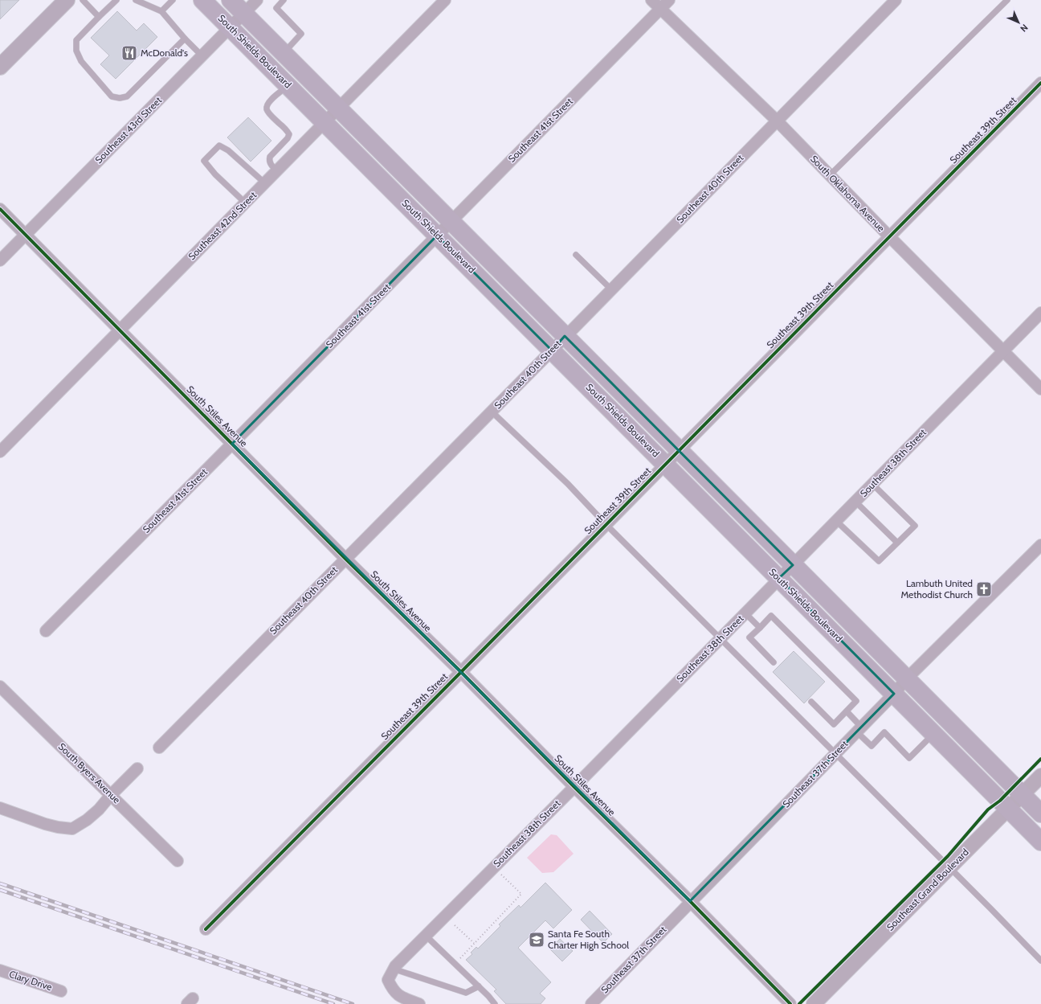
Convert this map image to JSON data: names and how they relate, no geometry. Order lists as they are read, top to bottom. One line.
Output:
{"streets":{"main road":["South Shields Boulevard"],"street":["Southeast 43rd Street","Southeast 41st Street","Southeast 39th Street","Southeast 40th Street","South Oklahoma Avenue","Southeast 42nd Street","South Stiles Avenue","Southeast 38th Street","South Byers Avenue","Southeast 37th Street","Southeast Grand Boulevard","Clary Drive"]},"crossings":[["South Shields Boulevard","Southeast 43rd Street"],["South Shields Boulevard","Southeast 41st Street"],["South Shields Boulevard","Southeast 39th Street"],["South Shields Boulevard","Southeast 40th Street"],["South Shields Boulevard","Southeast 42nd Street"],["South Shields Boulevard","Southeast 38th Street"],["South Shields Boulevard","Southeast 37th Street"],["South Shields Boulevard","Southeast Grand Boulevard"],["Southeast 43rd Street","South Stiles Avenue"],["Southeast 41st Street","South Oklahoma Avenue"],["Southeast 41st Street","South Stiles Avenue"],["Southeast 39th Street","South Oklahoma Avenue"],["Southeast 39th Street","South Stiles Avenue"],["Southeast 40th Street","South Oklahoma Avenue"],["Southeast 40th Street","South Stiles Avenue"],["South Oklahoma Avenue","Southeast 38th Street"],["Southeast 42nd Street","South Stiles Avenue"],["South Stiles Avenue","Southeast 38th Street"],["South Stiles Avenue","Southeast 37th Street"]],"places":{"restaurant":["McDonald's"],"church":["Lambuth United Methodist Church"],"school or university":["Santa Fe South Charter High School"]},"north":"bottom right"}
